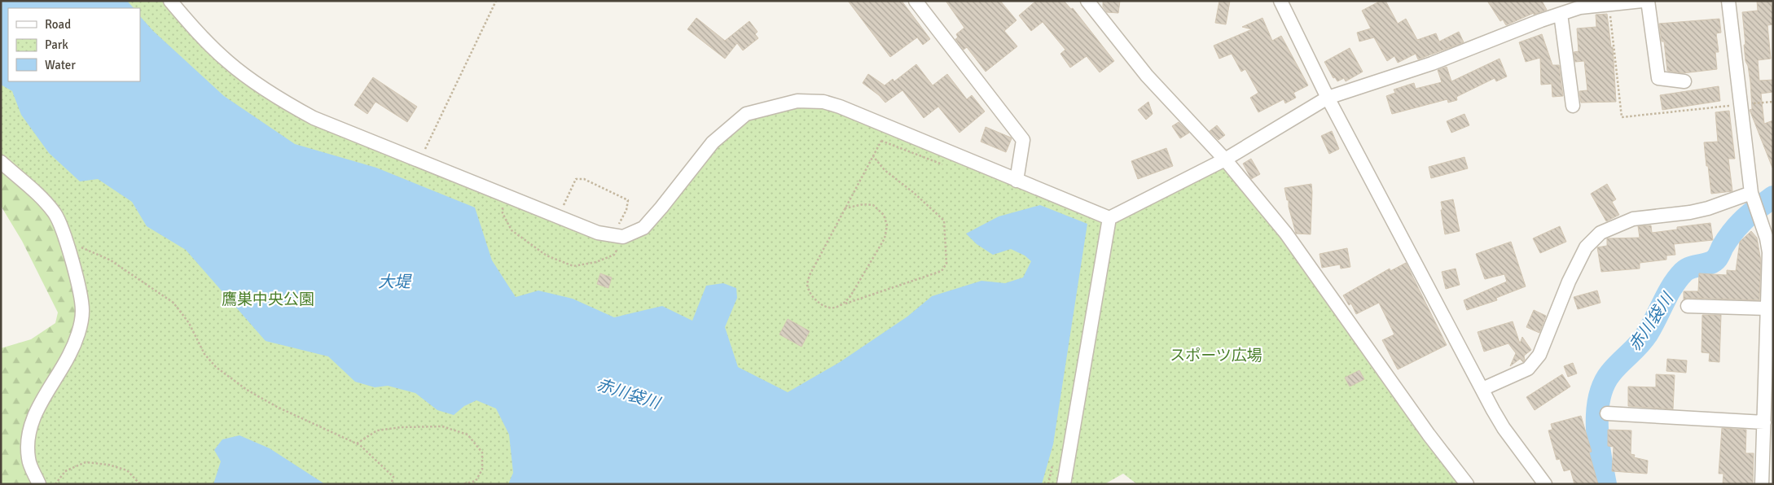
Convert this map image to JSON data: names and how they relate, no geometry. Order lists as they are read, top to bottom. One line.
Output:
{"water":["大堤","赤川袋川"],"parks":["鷹巣中央公園","スポーツ広場"],"legend":["Road","Park","Water"]}
